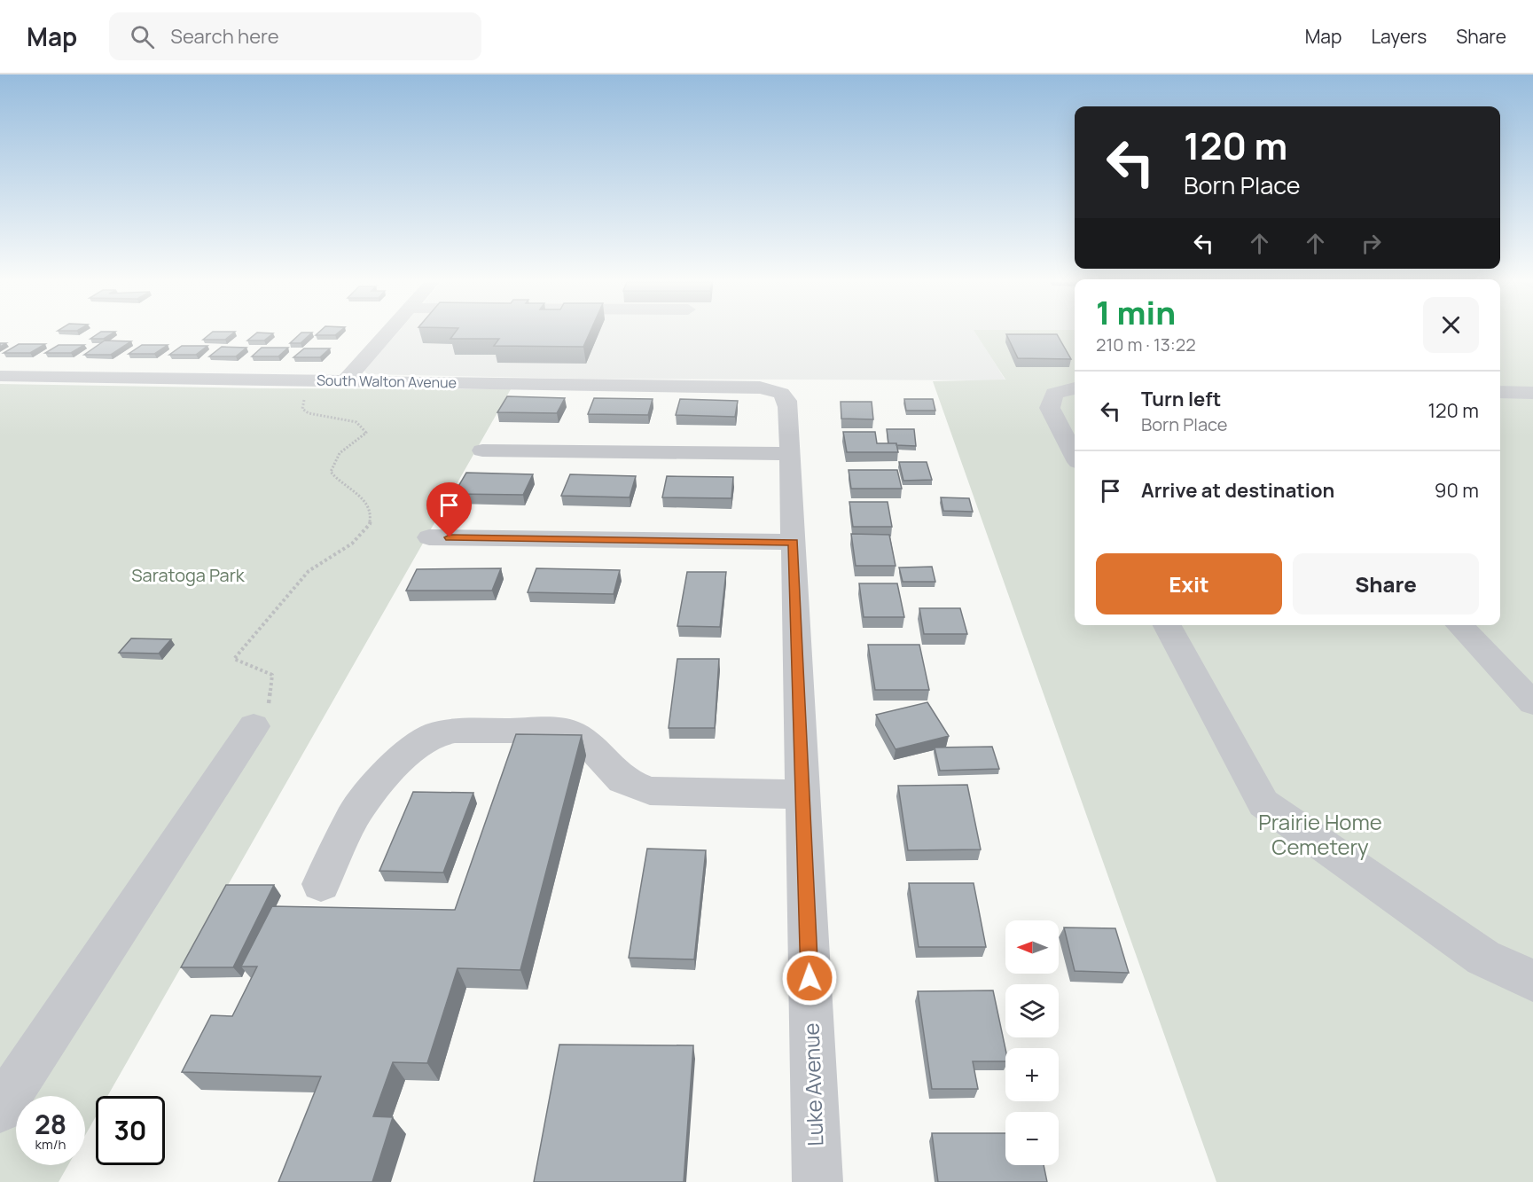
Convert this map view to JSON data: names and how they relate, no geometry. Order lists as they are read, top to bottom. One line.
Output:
{"streets":{"street":["South Walton Avenue","Luke Avenue"]},"crossings":[["South Walton Avenue","Luke Avenue"]],"parks":["Saratoga Park","Prairie Home Cemetery"],"north":"left","page":{"header":"Map","search":"Search here","nav":["Map","Layers","Share"],"turn":["120 m","Born Place"],"heading":["1 min","210 m · 13:22"],"list":[{"name":"Turn left","note":"Born Place","value":"120 m"},{"name":"Arrive at destination","value":"90 m"}],"buttons":["Exit","Share"],"map_buttons":["+","−"],"speed":"28 km/h","limit":"30"}}
